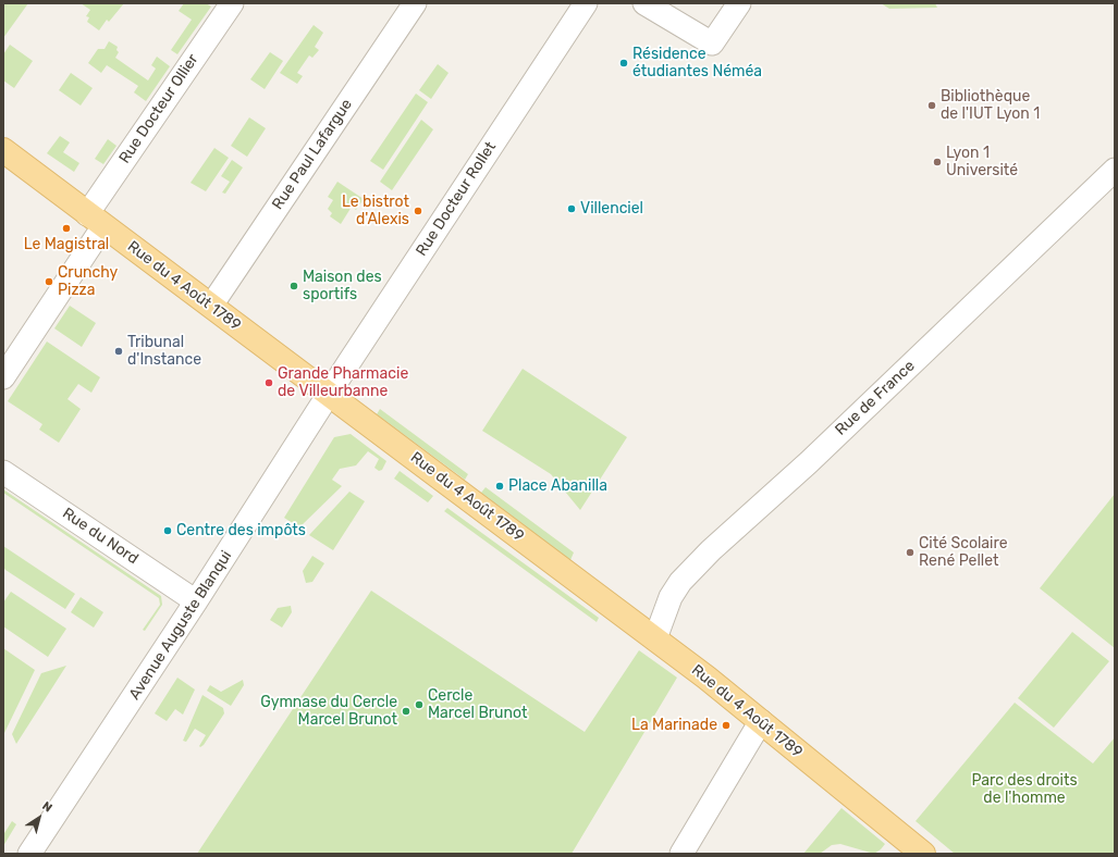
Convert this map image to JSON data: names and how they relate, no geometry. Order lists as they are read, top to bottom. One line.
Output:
{"streets":{"main road":["Rue du 4 Août 1789"],"street":["Rue Docteur Ollier","Rue Paul Lafargue","Rue Docteur Rollet","Rue de France","Rue du Nord","Avenue Auguste Blanqui"]},"crossings":[["Rue Docteur Ollier","Rue du 4 Août 1789"],["Rue Paul Lafargue","Rue du 4 Août 1789"],["Rue Docteur Rollet","Rue du 4 Août 1789"],["Rue Docteur Rollet","Avenue Auguste Blanqui"],["Rue du 4 Août 1789","Rue de France"],["Rue du 4 Août 1789","Avenue Auguste Blanqui"],["Rue du Nord","Avenue Auguste Blanqui"]],"parks":["Parc des droits de l'homme"],"places":["Résidence étudiantes Néméa","Bibliothèque de l'IUT Lyon 1","Lyon 1 Université","Villenciel","Le bistrot d'Alexis","Le Magistral","Crunchy Pizza","Maison des sportifs","Tribunal d'Instance","Grande Pharmacie de Villeurbanne","Place Abanilla","Centre des impôts","Cité Scolaire René Pellet","Cercle Marcel Brunot","Gymnase du Cercle Marcel Brunot","La Marinade"],"north":"top right"}
